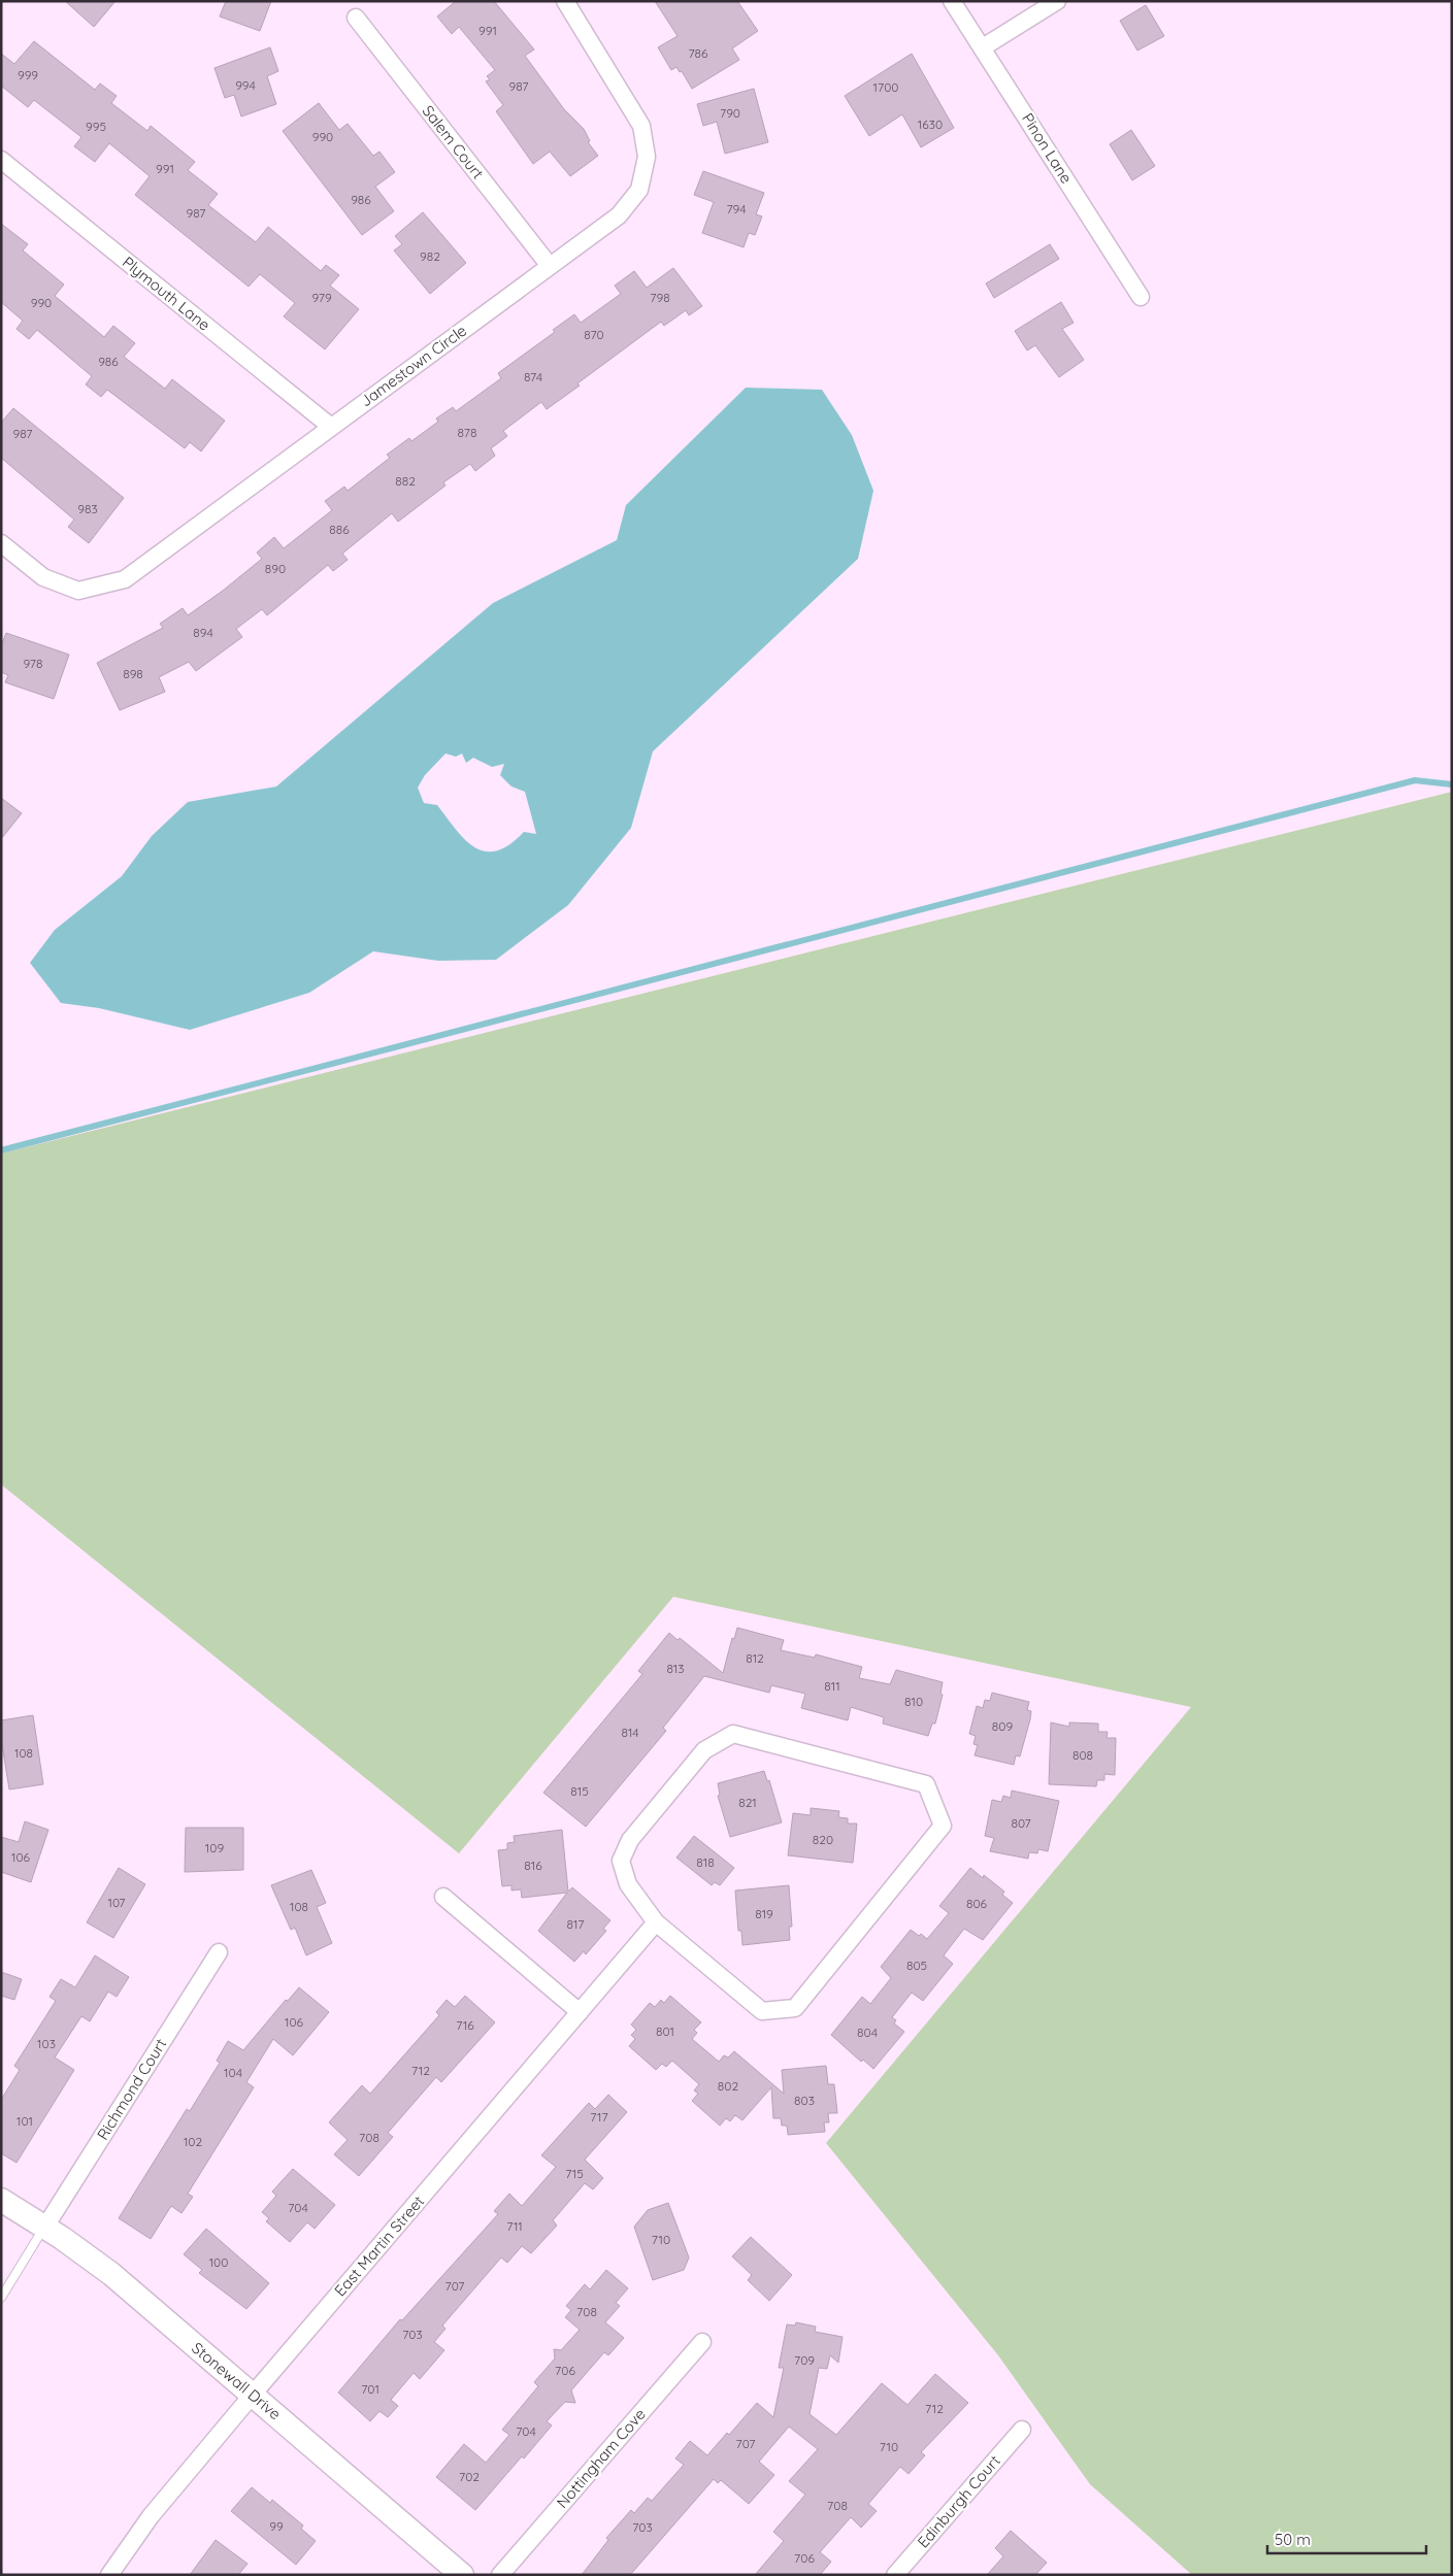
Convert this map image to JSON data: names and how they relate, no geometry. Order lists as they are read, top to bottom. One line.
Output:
{"streets":{"street":["Salem Court","Pinon Lane","Plymouth Lane","Jamestown Circle","Richmond Court","East Martin Street","Stonewall Drive","Nottingham Cove","Edinburgh Court"]},"crossings":[["Salem Court","Jamestown Circle"],["Plymouth Lane","Jamestown Circle"],["Richmond Court","Stonewall Drive"],["East Martin Street","Stonewall Drive"]],"house_numbers":["991","786","999","994","987","1700","790","1630","995","990","991","986","794","987","982","979","798","990","870","986","874","878","987","882","983","886","890","894","978","898","812","813","811","810","809","814","108","808","815","821","807","820","109","106","818","816","107","806","108","819","817","805","106","716","801","804","103","712","104","802","803","717","101","708","102","715","704","711","710","100","707","708","703","709","706","701","712","704","707","710","702","708","99","703","706"],"scale_bar":"50 m"}
